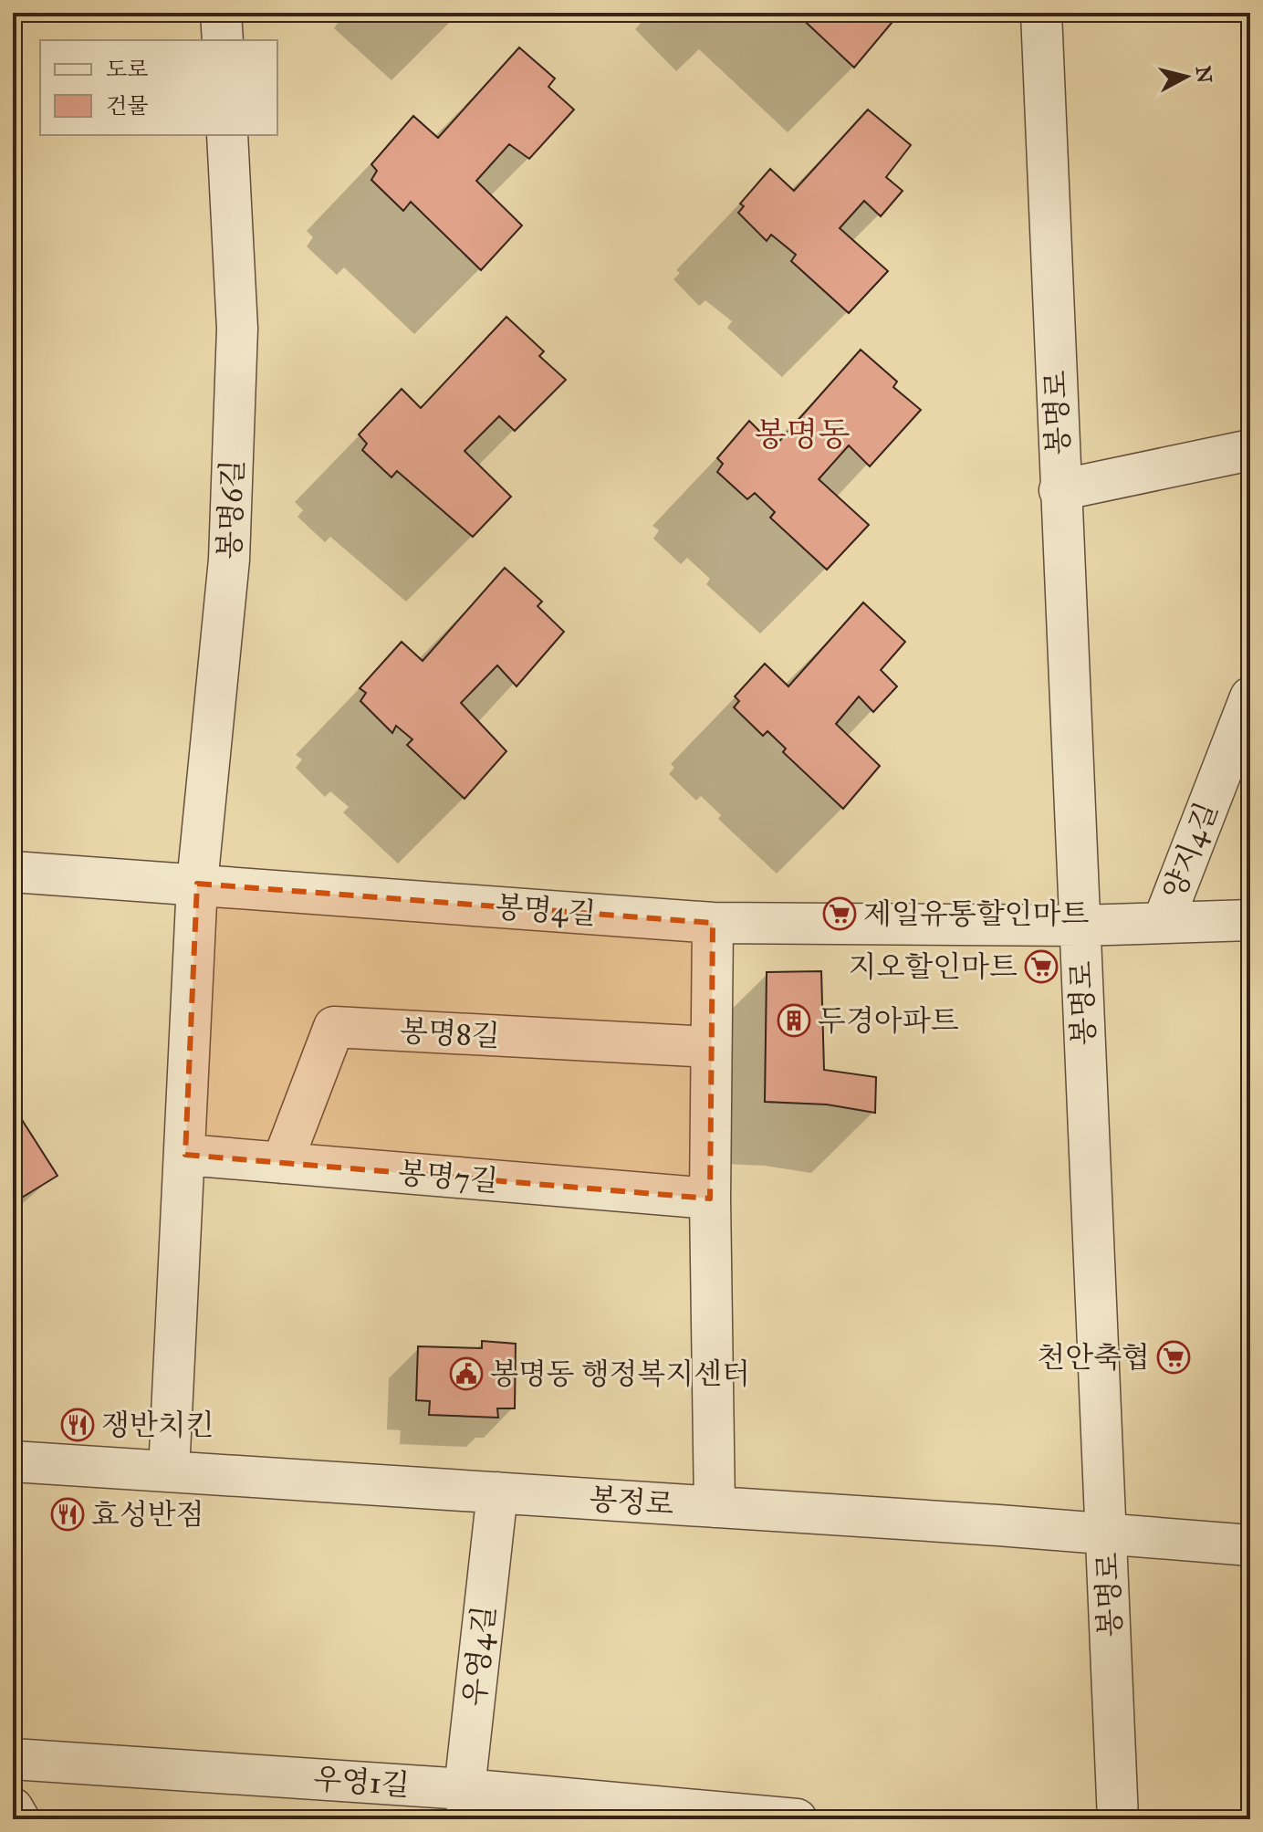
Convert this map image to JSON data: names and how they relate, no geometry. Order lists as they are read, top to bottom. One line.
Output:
{"streets":{"street":["봉명로","봉명6길","양지4길","봉명4길","봉명8길","봉명7길","봉정로","우영4길","우영1길"]},"crossings":[["봉명로","봉명4길"],["봉명로","봉정로"],["봉명6길","봉명4길"],["양지4길","봉명4길"],["봉명8길","봉명7길"],["봉정로","우영4길"],["우영4길","우영1길"]],"districts":["봉명동"],"places":{"supermarket":["제일유통할인마트","지오할인마트","천안축협"],"building":["두경아파트"],"public building":["봉명동 행정복지센터"],"restaurant":["쟁반치킨","효성반점"]},"legend":["도로","건물"],"north":"right"}
